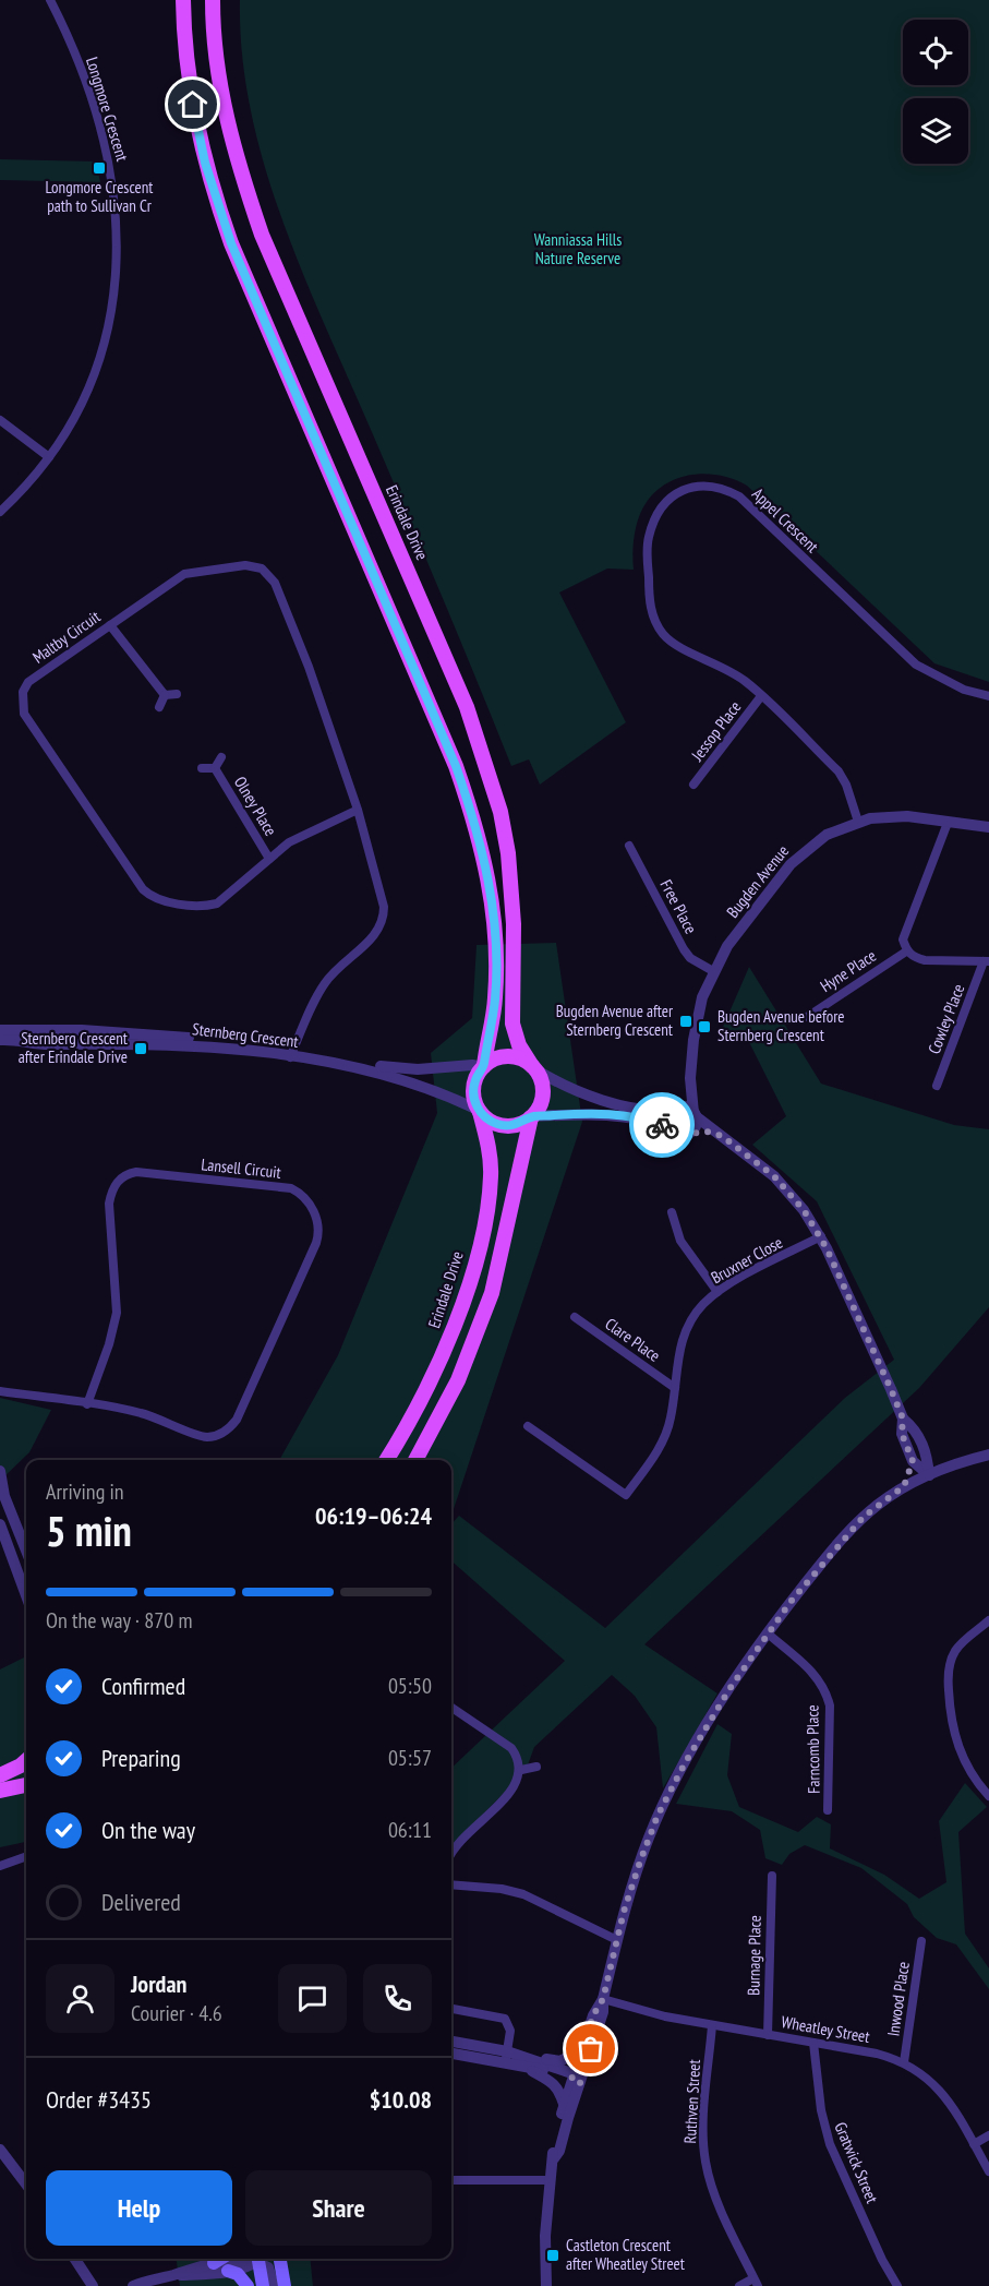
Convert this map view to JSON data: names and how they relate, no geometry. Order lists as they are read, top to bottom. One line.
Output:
{"streets":{"main road":["Erindale Drive"],"street":["Longmore Crescent","Appel Crescent","Maltby Circuit","Jessop Place","Olney Place","Bugden Avenue","Free Place","Hyne Place","Cowley Place","Sternberg Crescent","Lansell Circuit","Bruxner Close","Clare Place","Farncomb Place","Burnage Place","Inwood Place","Wheatley Street","Ruthven Street","Gratwick Street"]},"crossings":[["Appel Crescent","Jessop Place"],["Appel Crescent","Bugden Avenue"],["Erindale Drive","Sternberg Crescent"],["Maltby Circuit","Olney Place"],["Maltby Circuit","Sternberg Crescent"],["Bugden Avenue","Free Place"],["Bruxner Close","Clare Place"],["Burnage Place","Wheatley Street"],["Inwood Place","Wheatley Street"],["Wheatley Street","Ruthven Street"],["Wheatley Street","Gratwick Street"]],"parks":["Wanniassa Hills Nature Reserve"],"places":{"transit":["Longmore Crescent path to Sullivan Cr","Bugden Avenue after Sternberg Crescent","Bugden Avenue before Sternberg Crescent","Sternberg Crescent after Erindale Drive","Castleton Crescent after Wheatley Street"]},"page":{"heading":["5 min","Arriving in","06:19–06:24"],"panel":["Jordan","Courier · 4.6","Order #3435","$10.08"],"bar":"On the way · 870 m","list":[["Confirmed","05:50"],["Preparing","05:57"],["On the way","06:11"],"Delivered"],"buttons":["Help","Share"]}}
